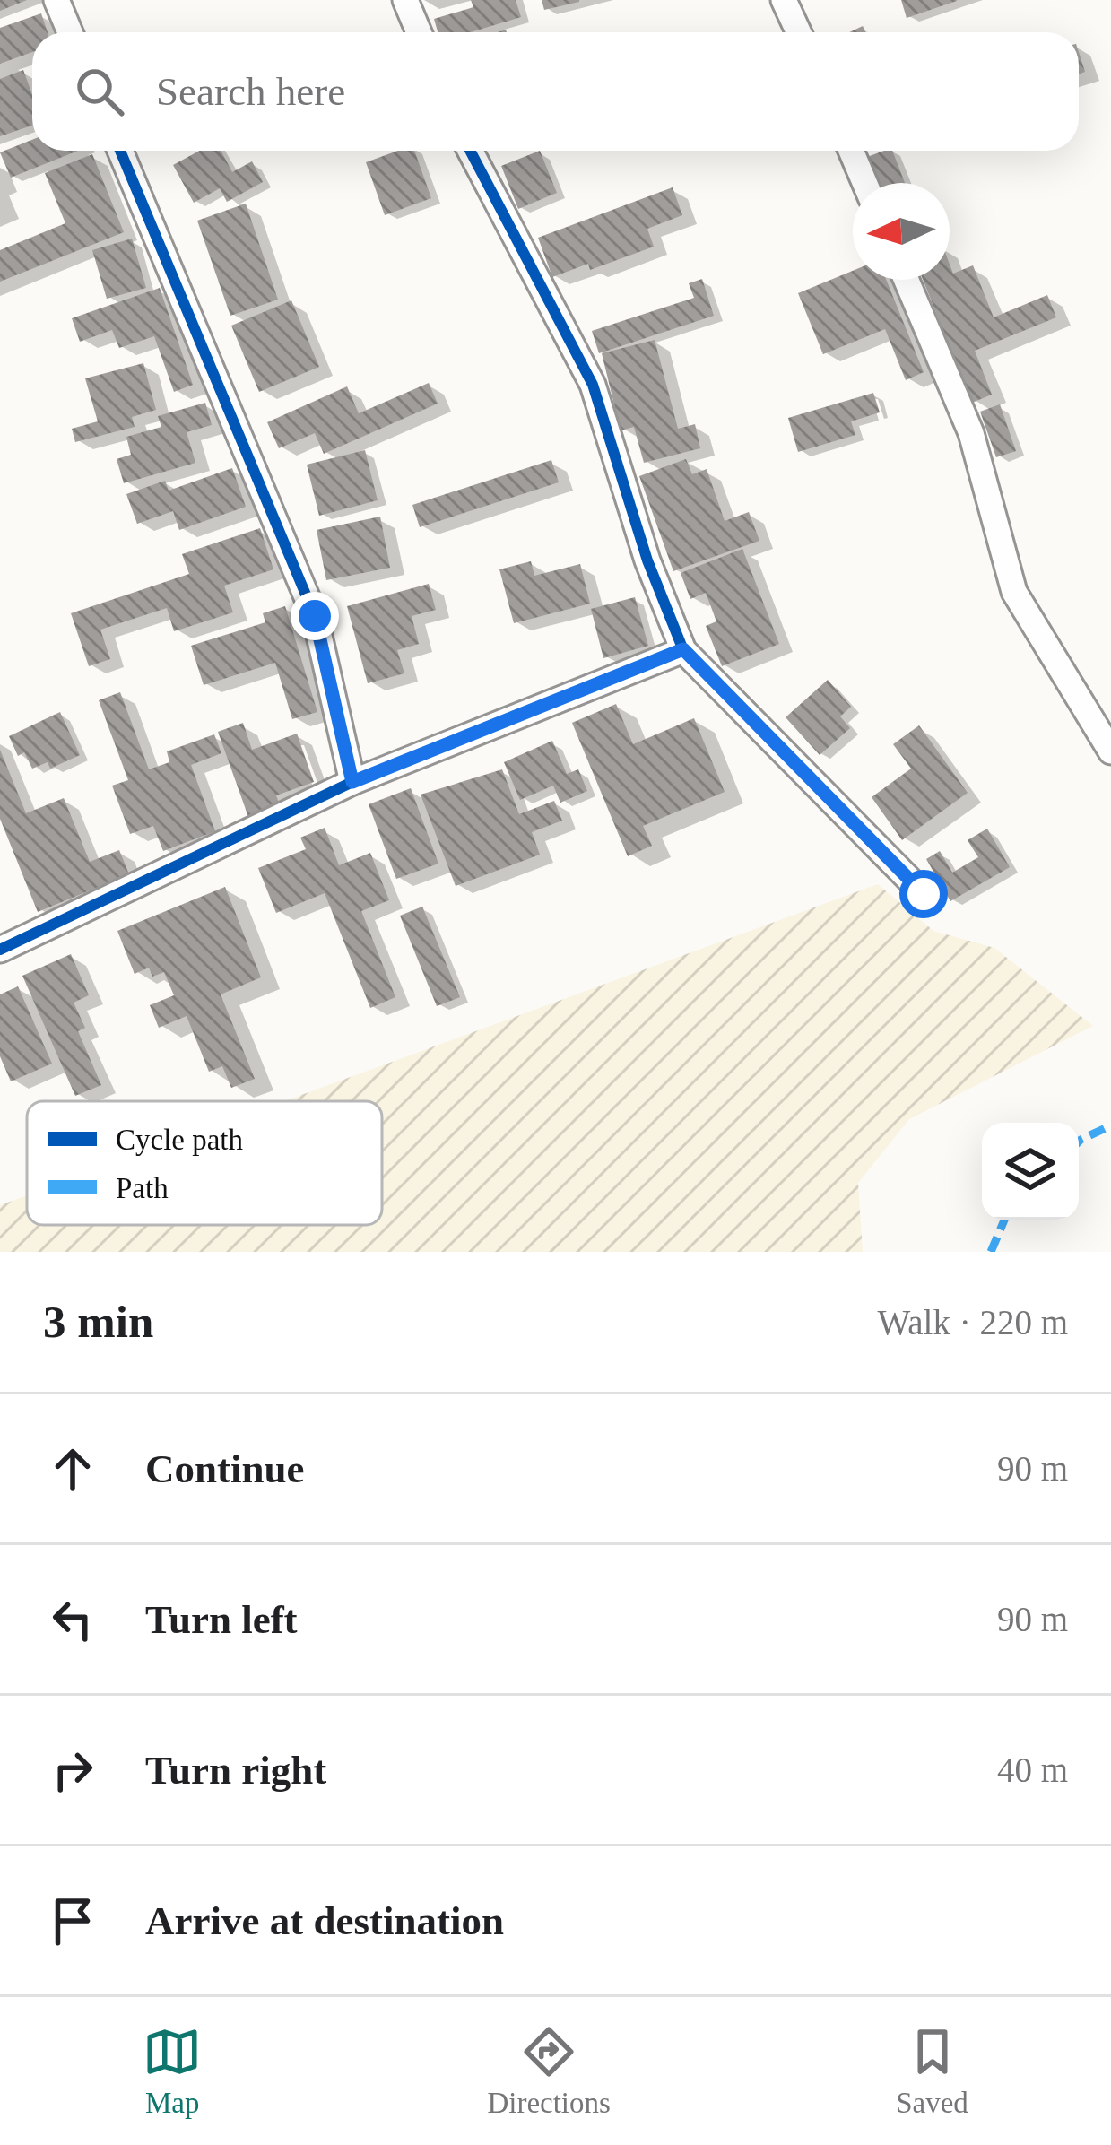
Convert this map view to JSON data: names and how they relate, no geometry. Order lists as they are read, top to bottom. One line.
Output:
{"legend":["Cycle path","Path"],"north":"left","page":{"search":"Search here","heading":["3 min","Walk · 220 m"],"list":[["Continue","90 m"],["Turn left","90 m"],["Turn right","40 m"],"Arrive at destination"],"nav":["Map","Directions","Saved"]}}
